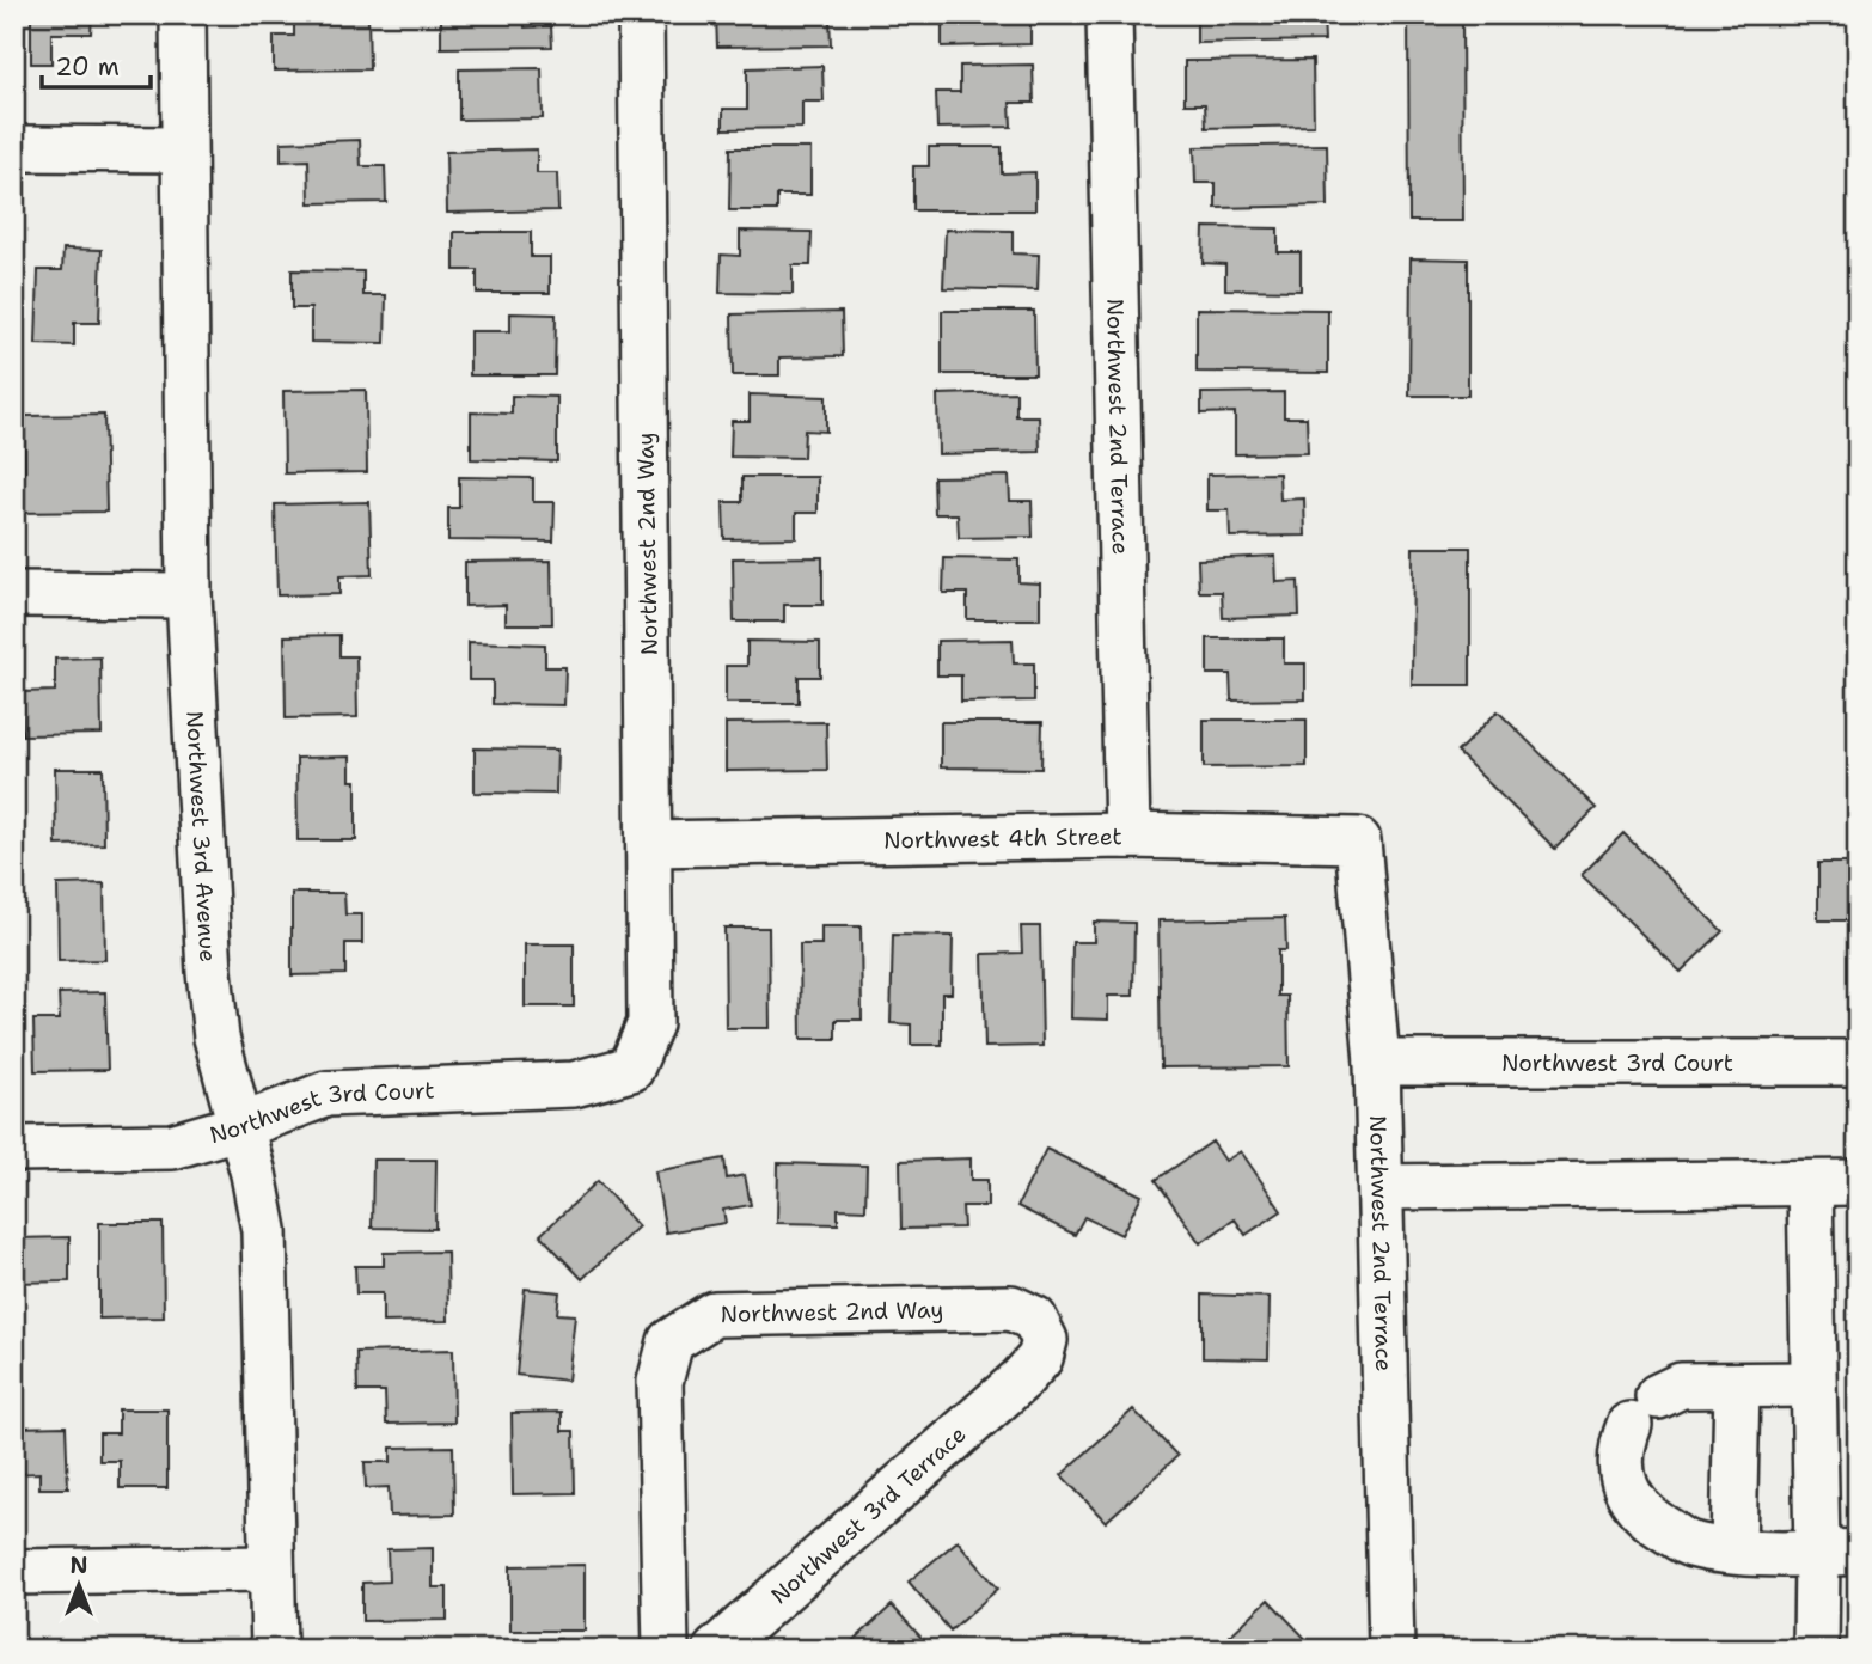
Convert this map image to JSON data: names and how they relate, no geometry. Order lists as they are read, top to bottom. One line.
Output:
{"streets":{"street":["Northwest 2nd Terrace","Northwest 2nd Way","Northwest 3rd Avenue","Northwest 4th Street","Northwest 3rd Court","Northwest 3rd Terrace"]},"crossings":[["Northwest 2nd Terrace","Northwest 4th Street"],["Northwest 2nd Terrace","Northwest 3rd Court"],["Northwest 2nd Way","Northwest 4th Street"],["Northwest 2nd Way","Northwest 3rd Court"],["Northwest 2nd Way","Northwest 3rd Terrace"],["Northwest 3rd Avenue","Northwest 3rd Court"]],"scale_bar":"20 m","north":"top"}
